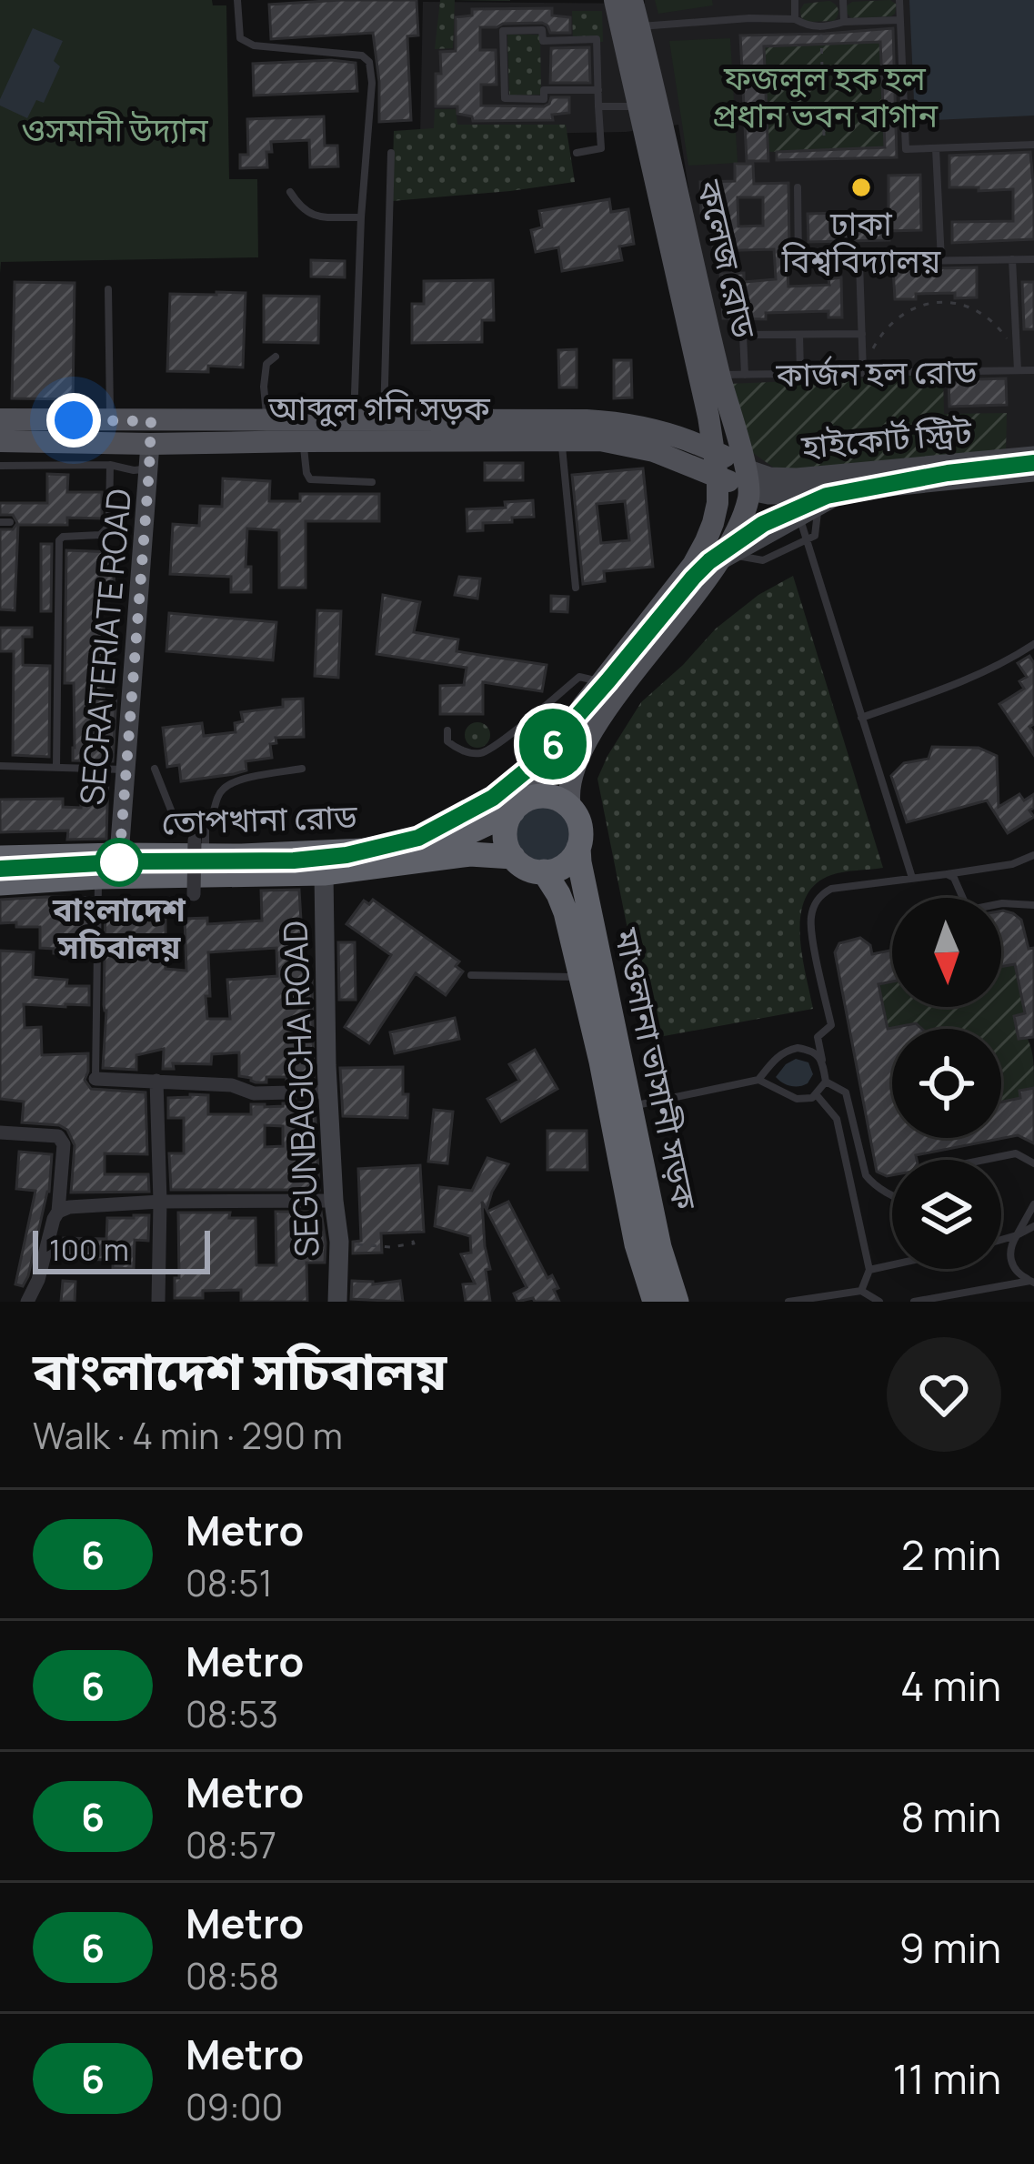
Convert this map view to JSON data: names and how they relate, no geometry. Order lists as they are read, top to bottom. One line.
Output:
{"streets":{"highway":["তোপখানা রোড","মাওলানা ভাসানী সড়ক"],"main road":["কলেজ রোড","আব্দুল গনি সড়ক"],"street":["হাইকোর্ট স্ট্রিট","SECRATERIATE ROAD","SEGUNBAGICHA ROAD"],"lane":["কার্জন হল রোড"]},"crossings":[["কলেজ রোড","কার্জন হল রোড"],["কলেজ রোড","আব্দুল গনি সড়ক"],["কলেজ রোড","হাইকোর্ট স্ট্রিট"],["কলেজ রোড","তোপখানা রোড"],["কলেজ রোড","মাওলানা ভাসানী সড়ক"],["আব্দুল গনি সড়ক","হাইকোর্ট স্ট্রিট"],["আব্দুল গনি সড়ক","SECRATERIATE ROAD"],["SECRATERIATE ROAD","তোপখানা রোড"],["তোপখানা রোড","মাওলানা ভাসানী সড়ক"],["তোপখানা রোড","SEGUNBAGICHA ROAD"]],"parks":["ফজলুল হক হল প্রধান ভবন বাগান","ওসমানী উদ্যান"],"places":["ঢাকা বিশ্ববিদ্যালয়","বাংলাদেশ সচিবালয়"],"lines":["metro line 6"],"scale_bar":"100 m","north":"bottom","page":{"on_map":"6","scale":"100 m","heading":["বাংলাদেশ সচিবালয়","Walk · 4 min · 290 m"],"list":[{"mark":"6","name":"Metro","note":"08:51","value":"2 min"},{"mark":"6","name":"Metro","note":"08:53","value":"4 min"},{"mark":"6","name":"Metro","note":"08:57","value":"8 min"},{"mark":"6","name":"Metro","note":"08:58","value":"9 min"},{"mark":"6","name":"Metro","note":"09:00","value":"11 min"}]}}
